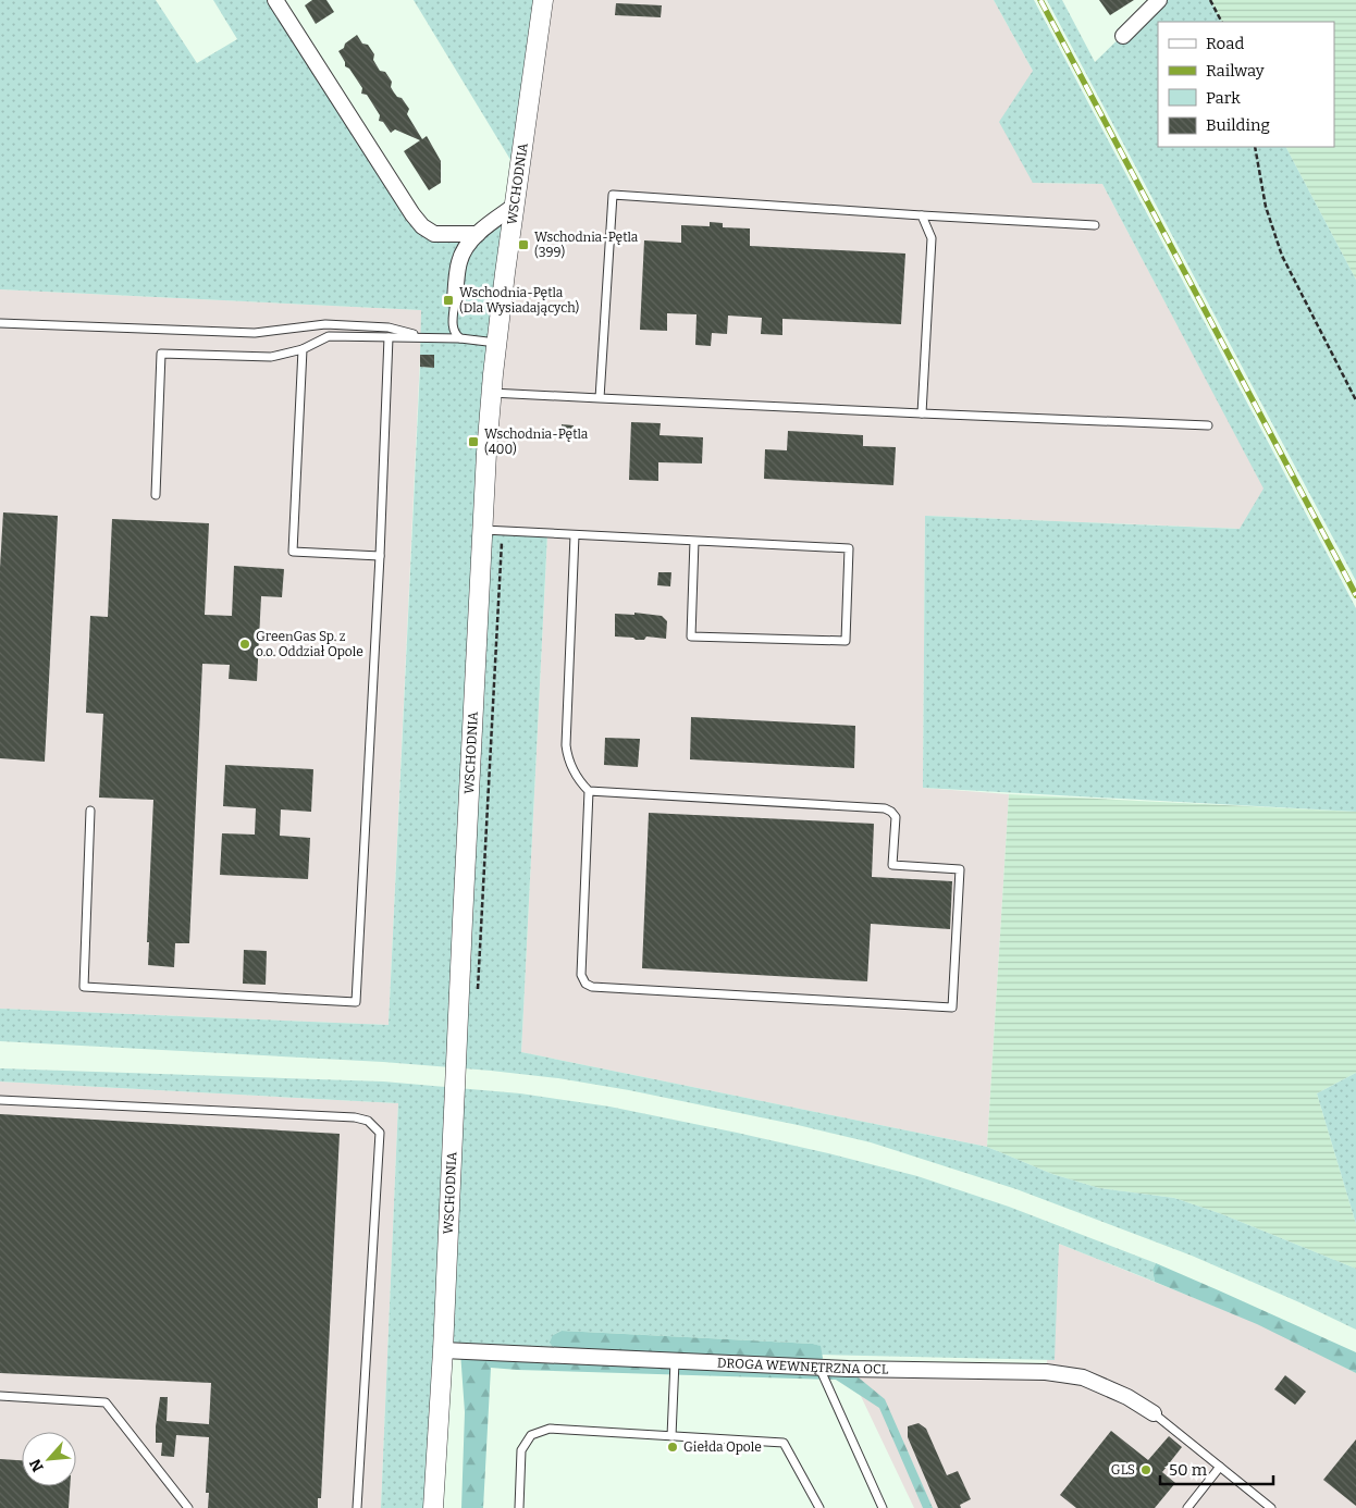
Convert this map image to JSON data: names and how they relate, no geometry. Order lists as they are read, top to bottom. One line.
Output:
{"streets":{"street":["WSCHODNIA","DROGA WEWNĘTRZNA OCL"]},"crossings":[["WSCHODNIA","DROGA WEWNĘTRZNA OCL"]],"places":{"transit":["Wschodnia-Pętla (399)","Wschodnia-Pętla (Dla Wysiadających)","Wschodnia-Pętla (400)"],"other":["GreenGas Sp. z o.o. Oddział Opole","Giełda Opole","GLS"]},"legend":["Road","Railway","Park","Building"],"scale_bar":"50 m","north":"bottom left"}
